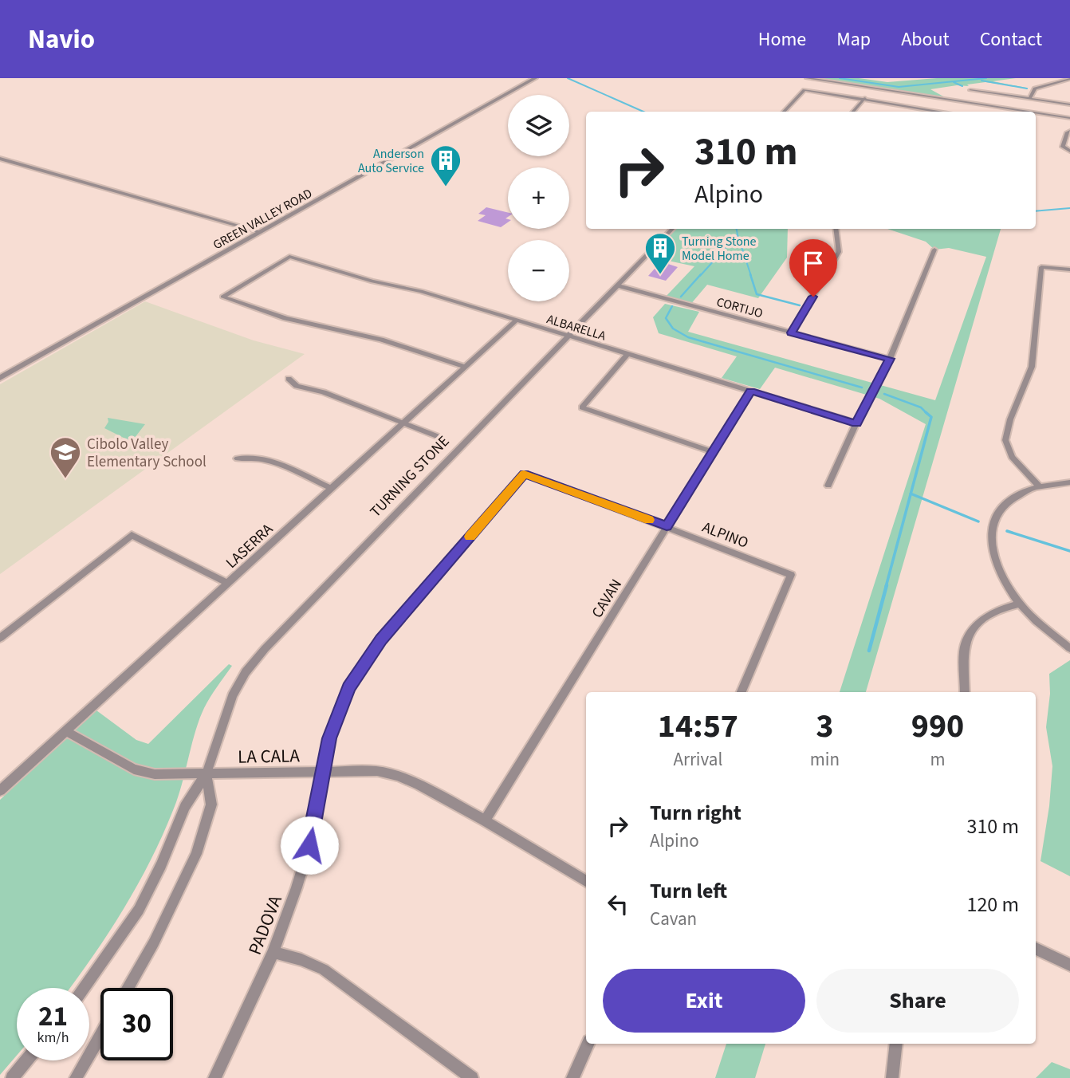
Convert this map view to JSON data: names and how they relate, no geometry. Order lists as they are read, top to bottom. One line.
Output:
{"streets":{"street":["GREEN VALLEY ROAD","CORTIJO","ALBARELLA","TURNING STONE","ALPINO","LASERRA","CAVAN","LA CALA","PADOVA"]},"crossings":[["CORTIJO","TURNING STONE"],["ALBARELLA","TURNING STONE"],["ALBARELLA","LASERRA"],["ALBARELLA","CAVAN"],["TURNING STONE","LA CALA"],["ALPINO","CAVAN"],["ALPINO","PADOVA"],["LASERRA","LA CALA"],["CAVAN","LA CALA"],["LA CALA","PADOVA"]],"places":{"building":["Anderson Auto Service","Turning Stone Model Home"],"school or university":["Cibolo Valley Elementary School"]},"page":{"header":"Navio","nav":["Home","Map","About","Contact"],"map_buttons":["+","−"],"turn":["310 m","Alpino"],"eta":["14:57","Arrival","3","min","990","m"],"list":[{"name":"Turn right","note":"Alpino","value":"310 m"},{"name":"Turn left","note":"Cavan","value":"120 m"}],"buttons":["Exit","Share"],"speed":"21 km/h","limit":"30"}}
